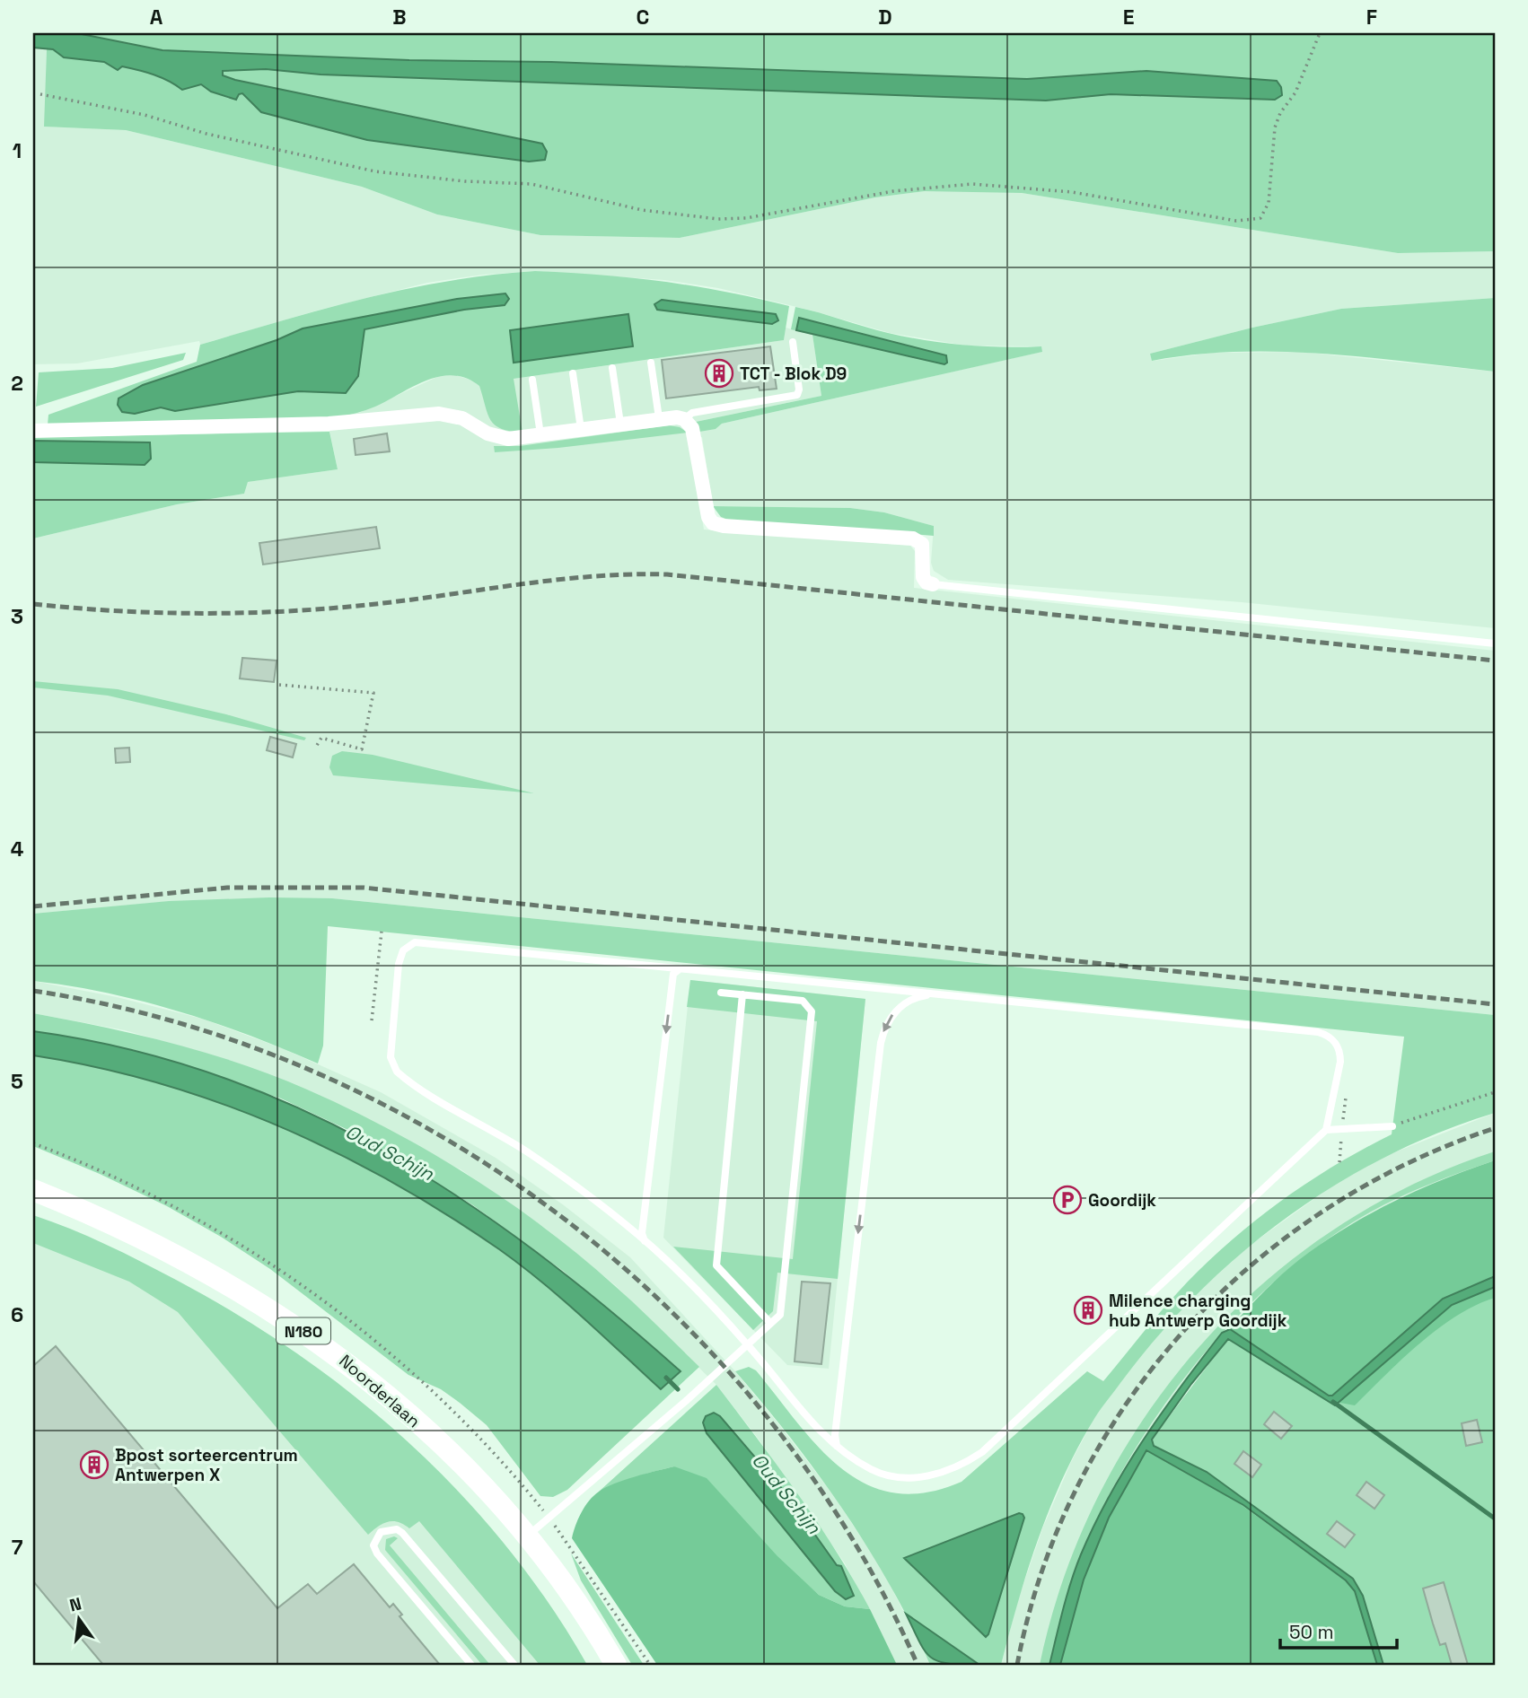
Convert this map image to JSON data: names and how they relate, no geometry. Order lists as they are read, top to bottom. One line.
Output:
{"streets":{"main road":["N180","Noorderlaan"]},"water":["Oud Schijn"],"places":{"building":["TCT - Blok D9","Milence charging hub Antwerp Goordijk","Bpost sorteercentrum Antwerpen X"],"parking":["Goordijk"]},"scale_bar":"50 m","north":"top","grid":{"columns":["A","B","C","D","E","F"],"rows":["1","2","3","4","5","6","7"]}}
